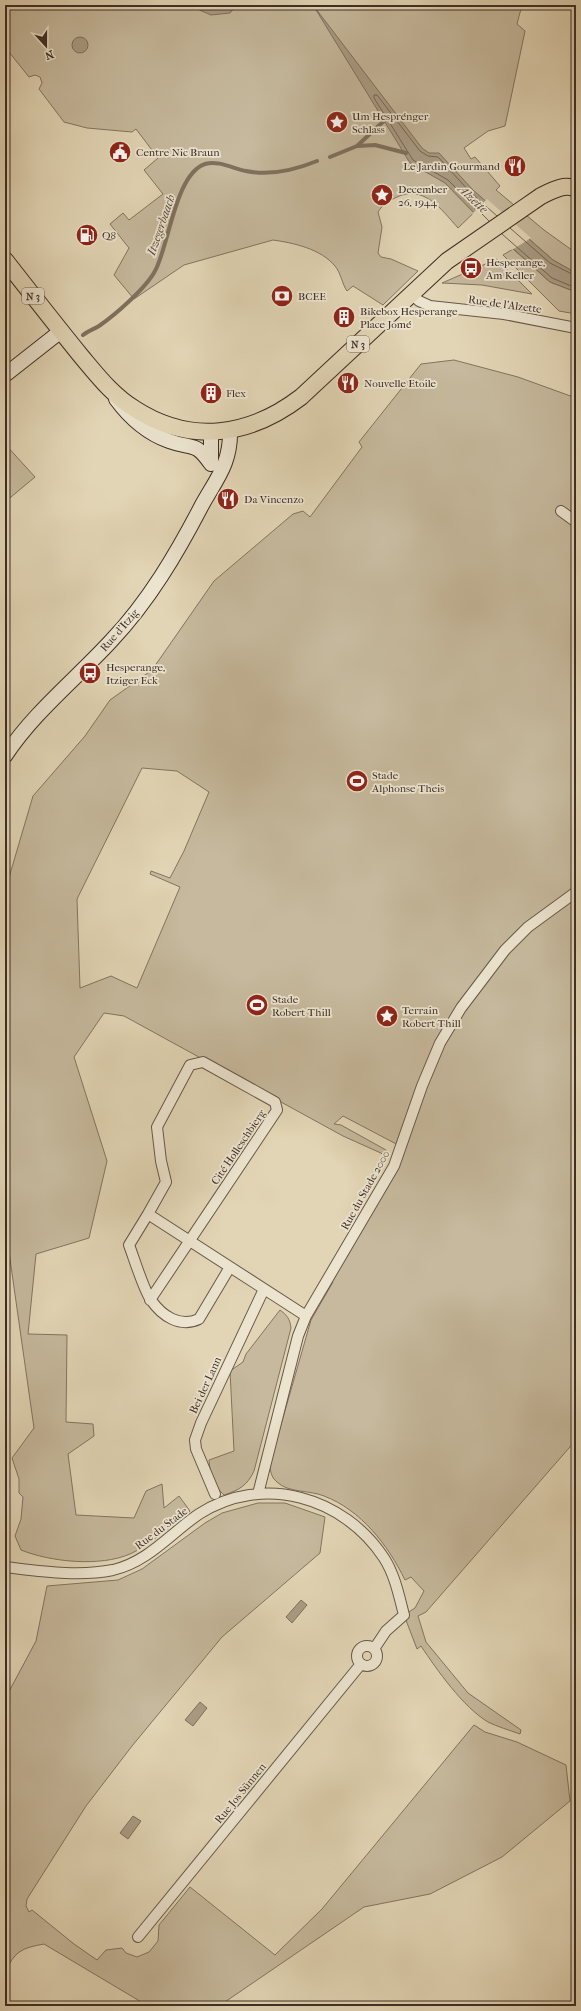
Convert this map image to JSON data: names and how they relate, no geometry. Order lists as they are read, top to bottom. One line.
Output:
{"streets":{"main road":["N 3","Rue d'Itzig"],"street":["Rue de l'Alzette","Cité Holleschbierg","Rue du Stade 2000","Bei der Lann","Rue du Stade","Rue Jos Sünnen"]},"crossings":[["N 3","Rue de l'Alzette"],["N 3","Rue d'Itzig"],["Rue du Stade 2000","Rue du Stade"],["Rue du Stade","Rue Jos Sünnen"]],"water":["Alzette","Itzegerbaach"],"places":{"place":["Um Hesprénger Schlass","December 26, 1944","Terrain Robert Thill"],"public building":["Centre Nic Braun"],"restaurant":["Le Jardin Gourmand","Nouvelle Etoile","Da Vincenzo"],"fuel station":["Q8"],"bus stop":["Hesperange, Am Keller","Hesperange, Itziger Eck"],"bank":["BCEE"],"building":["Bikebox Hesperange Place Jomé","Flex"],"sports":["Stade Alphonse Theis","Stade Robert Thill"]},"north":"bottom"}
